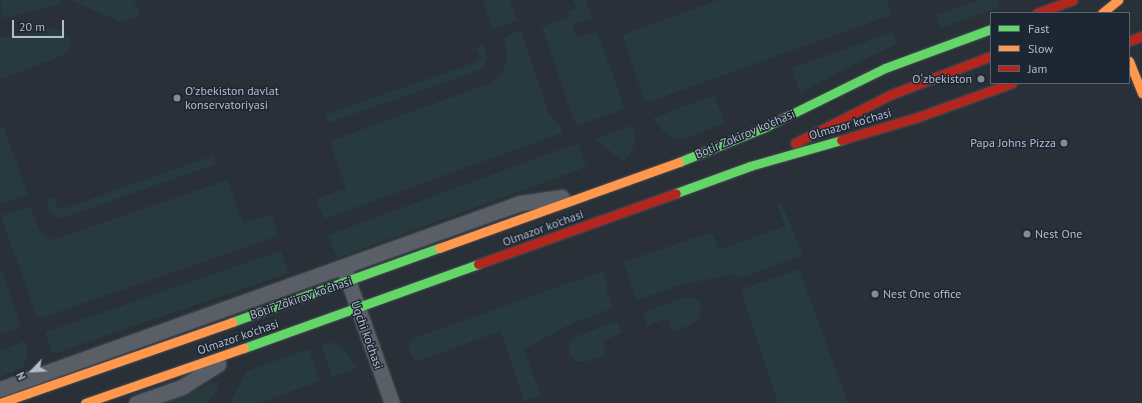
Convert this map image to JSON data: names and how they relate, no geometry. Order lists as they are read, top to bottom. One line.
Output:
{"streets":{"main road":["Olmazor ko'chasi","Botir Zokirov ko'chasi"],"street":["Uqchi ko'chasi"]},"crossings":[["Olmazor ko'chasi","Uqchi ko'chasi"],["Botir Zokirov ko'chasi","Uqchi ko'chasi"]],"places":["Oʻzbekiston","O’zbekiston davlat konservatoriyasi","Papa Johns Pizza","Nest One","Nest One office"],"legend":["Fast","Slow","Jam"],"scale_bar":"20 m","north":"bottom left"}
